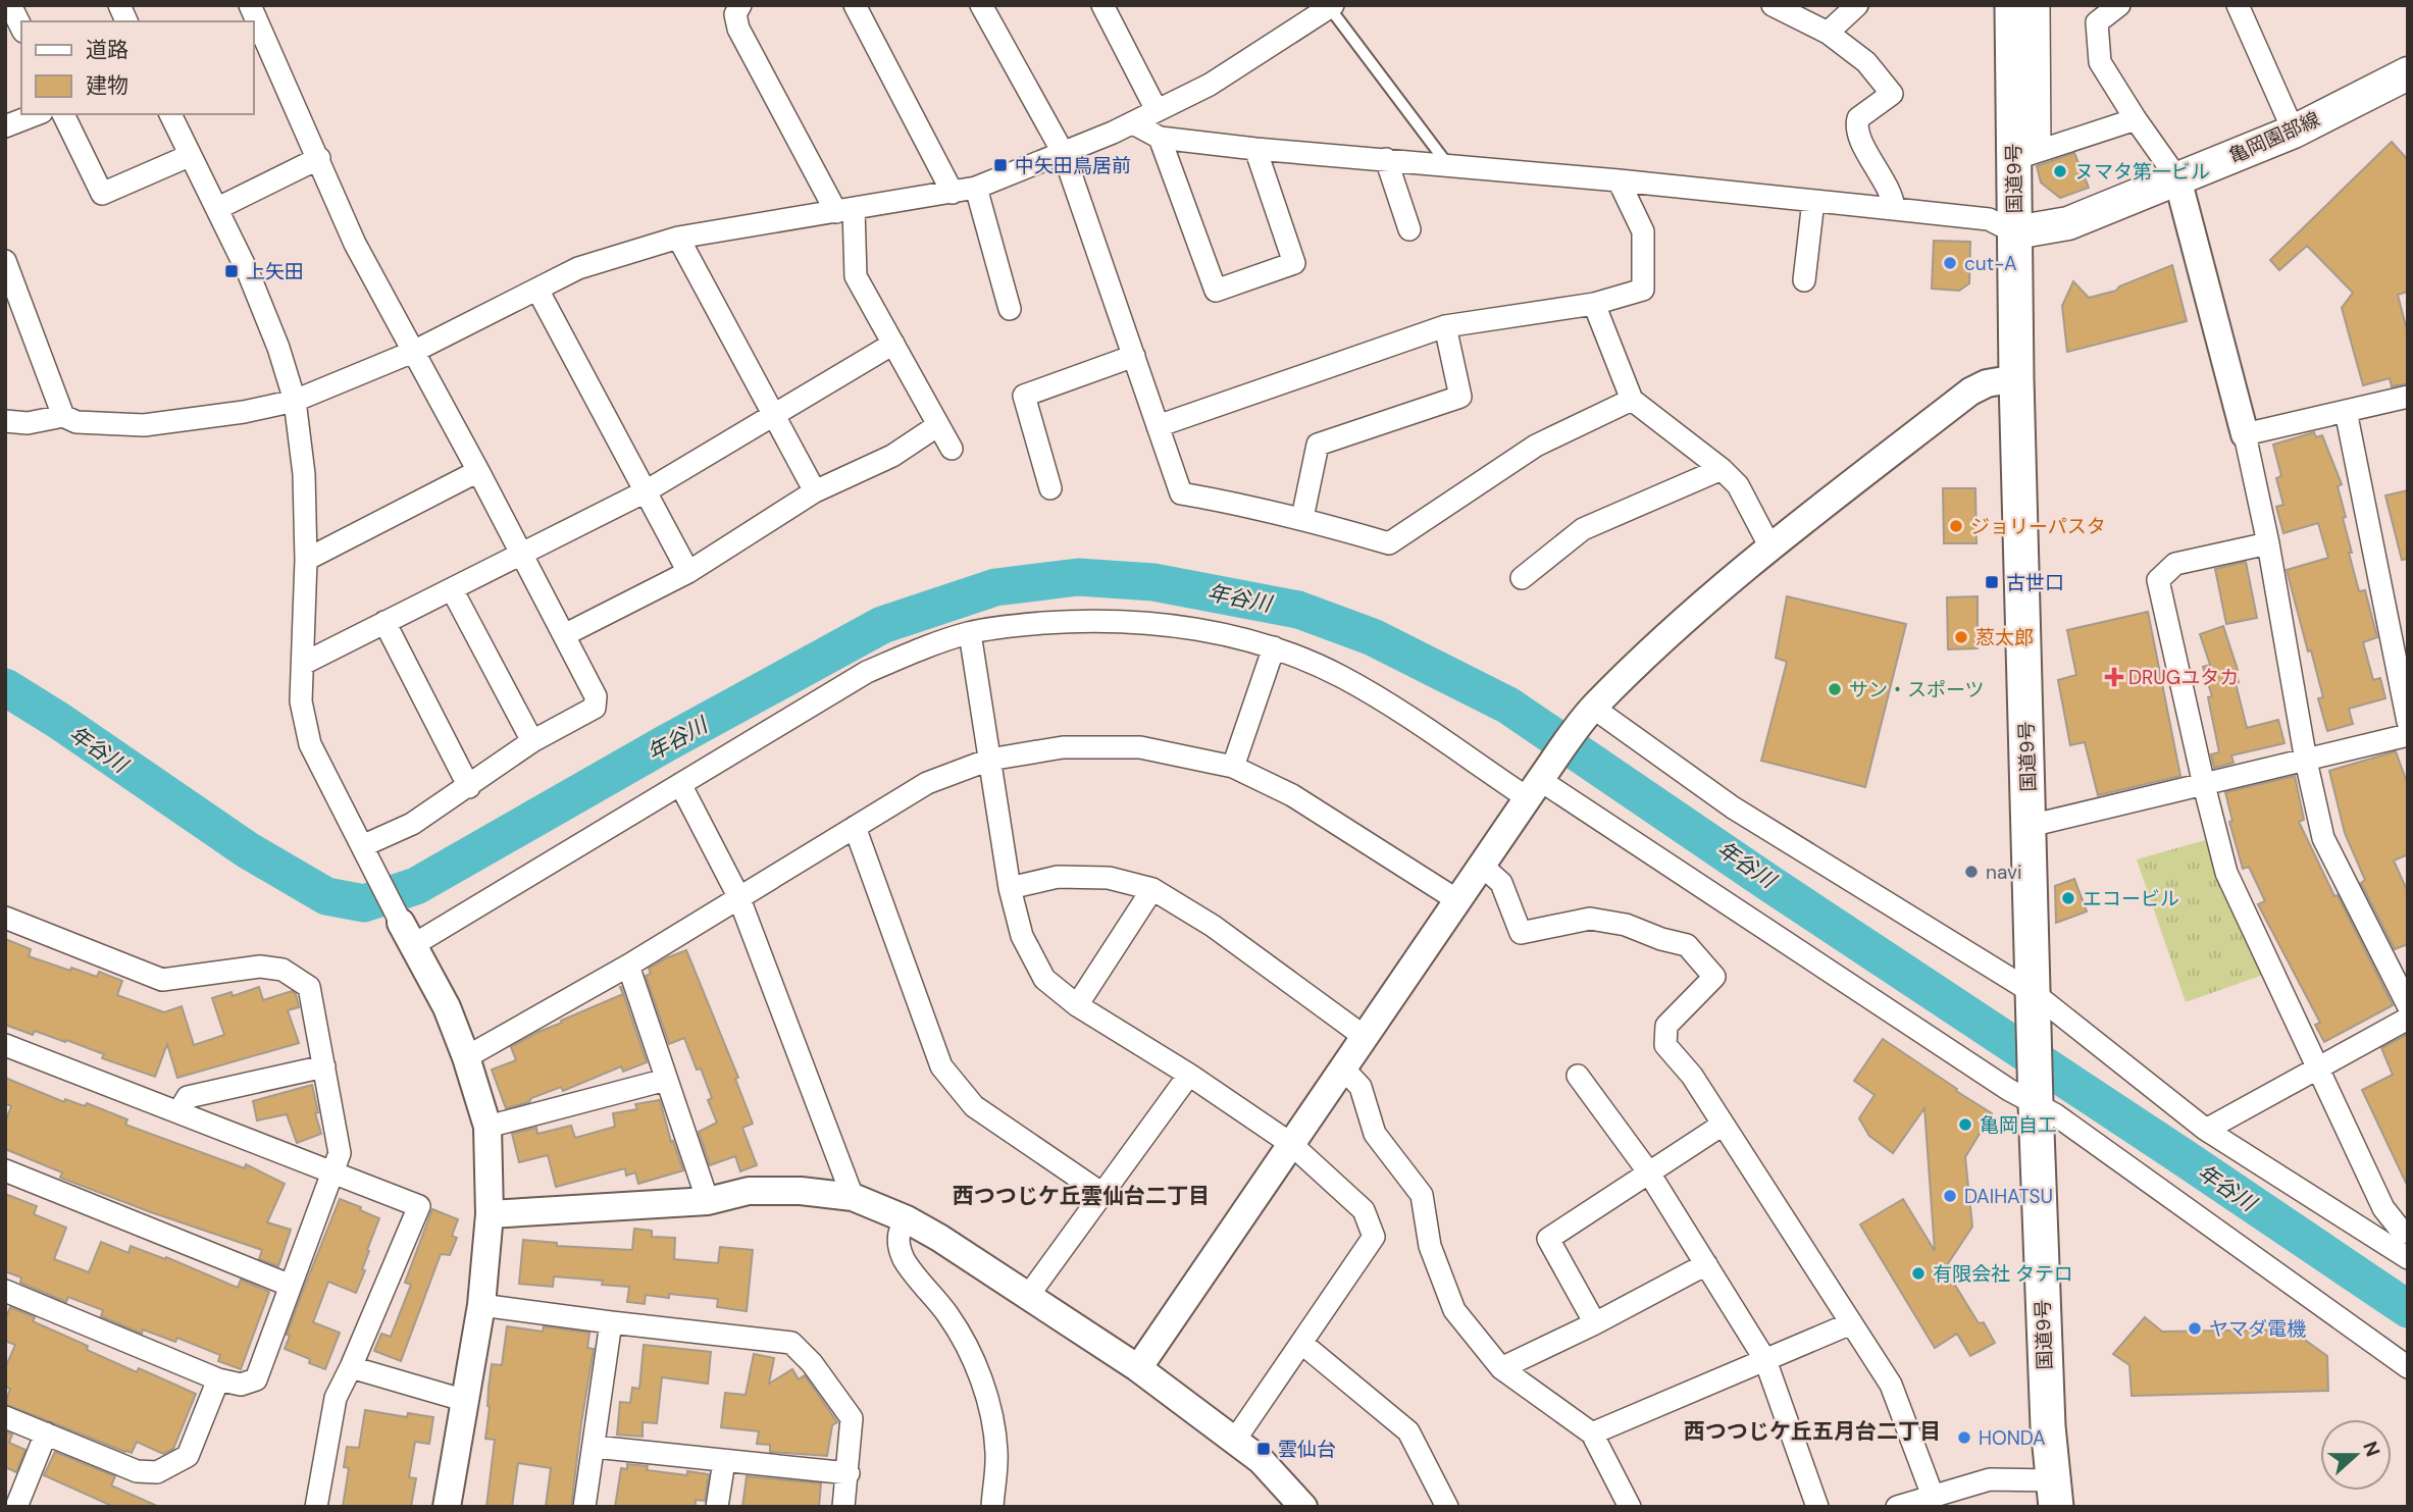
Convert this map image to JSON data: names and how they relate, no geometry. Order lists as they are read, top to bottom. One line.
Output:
{"streets":{"highway":["国道9号"],"main road":["亀岡園部線"]},"crossings":[["亀岡園部線","国道9号"]],"districts":["西つつじケ丘雲仙台二丁目","西つつじケ丘五月台二丁目"],"water":["年谷川"],"places":{"transit":["中矢田鳥居前","上矢田","古世口","雲仙台"],"other":["ヌマタ第一ビル","cut-A","ジョリーパスタ","荵太郎","サン・スポーツ","navi","エコービル","亀岡自工","DAIHATSU","有限会社 タテロ","ヤマダ電機","HONDA"],"health":["DRUGユタカ"]},"legend":["道路","建物"],"north":"right"}
